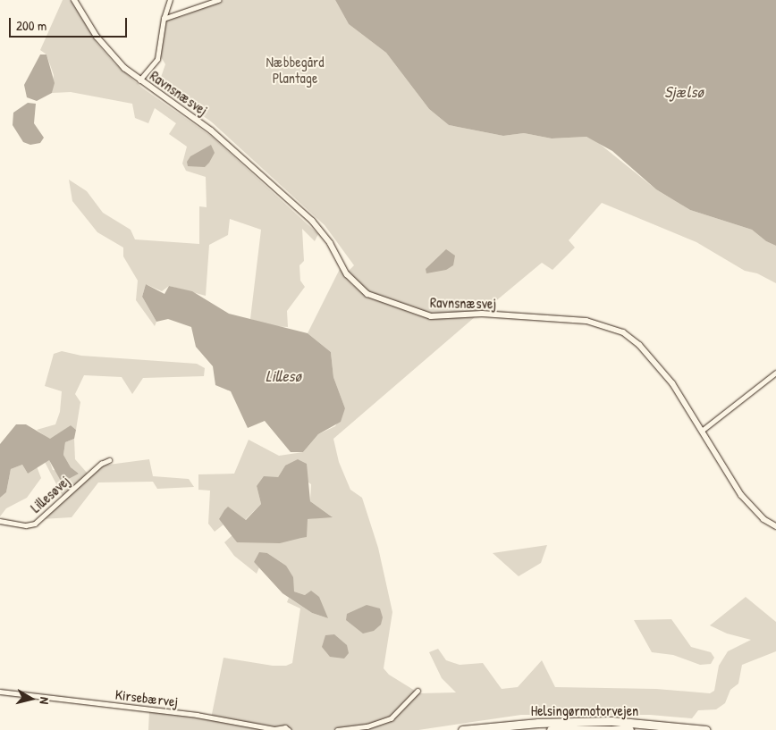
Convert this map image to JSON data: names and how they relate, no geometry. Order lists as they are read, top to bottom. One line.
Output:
{"streets":{"highway":["Helsingørmotorvejen"],"main road":["Ravnsnæsvej"],"street":["Lillesøvej","Kirsebærvej"]},"water":["Sjælsø","Lillesø"],"parks":["Næbbegård Plantage"],"scale_bar":"200 m","north":"right"}
